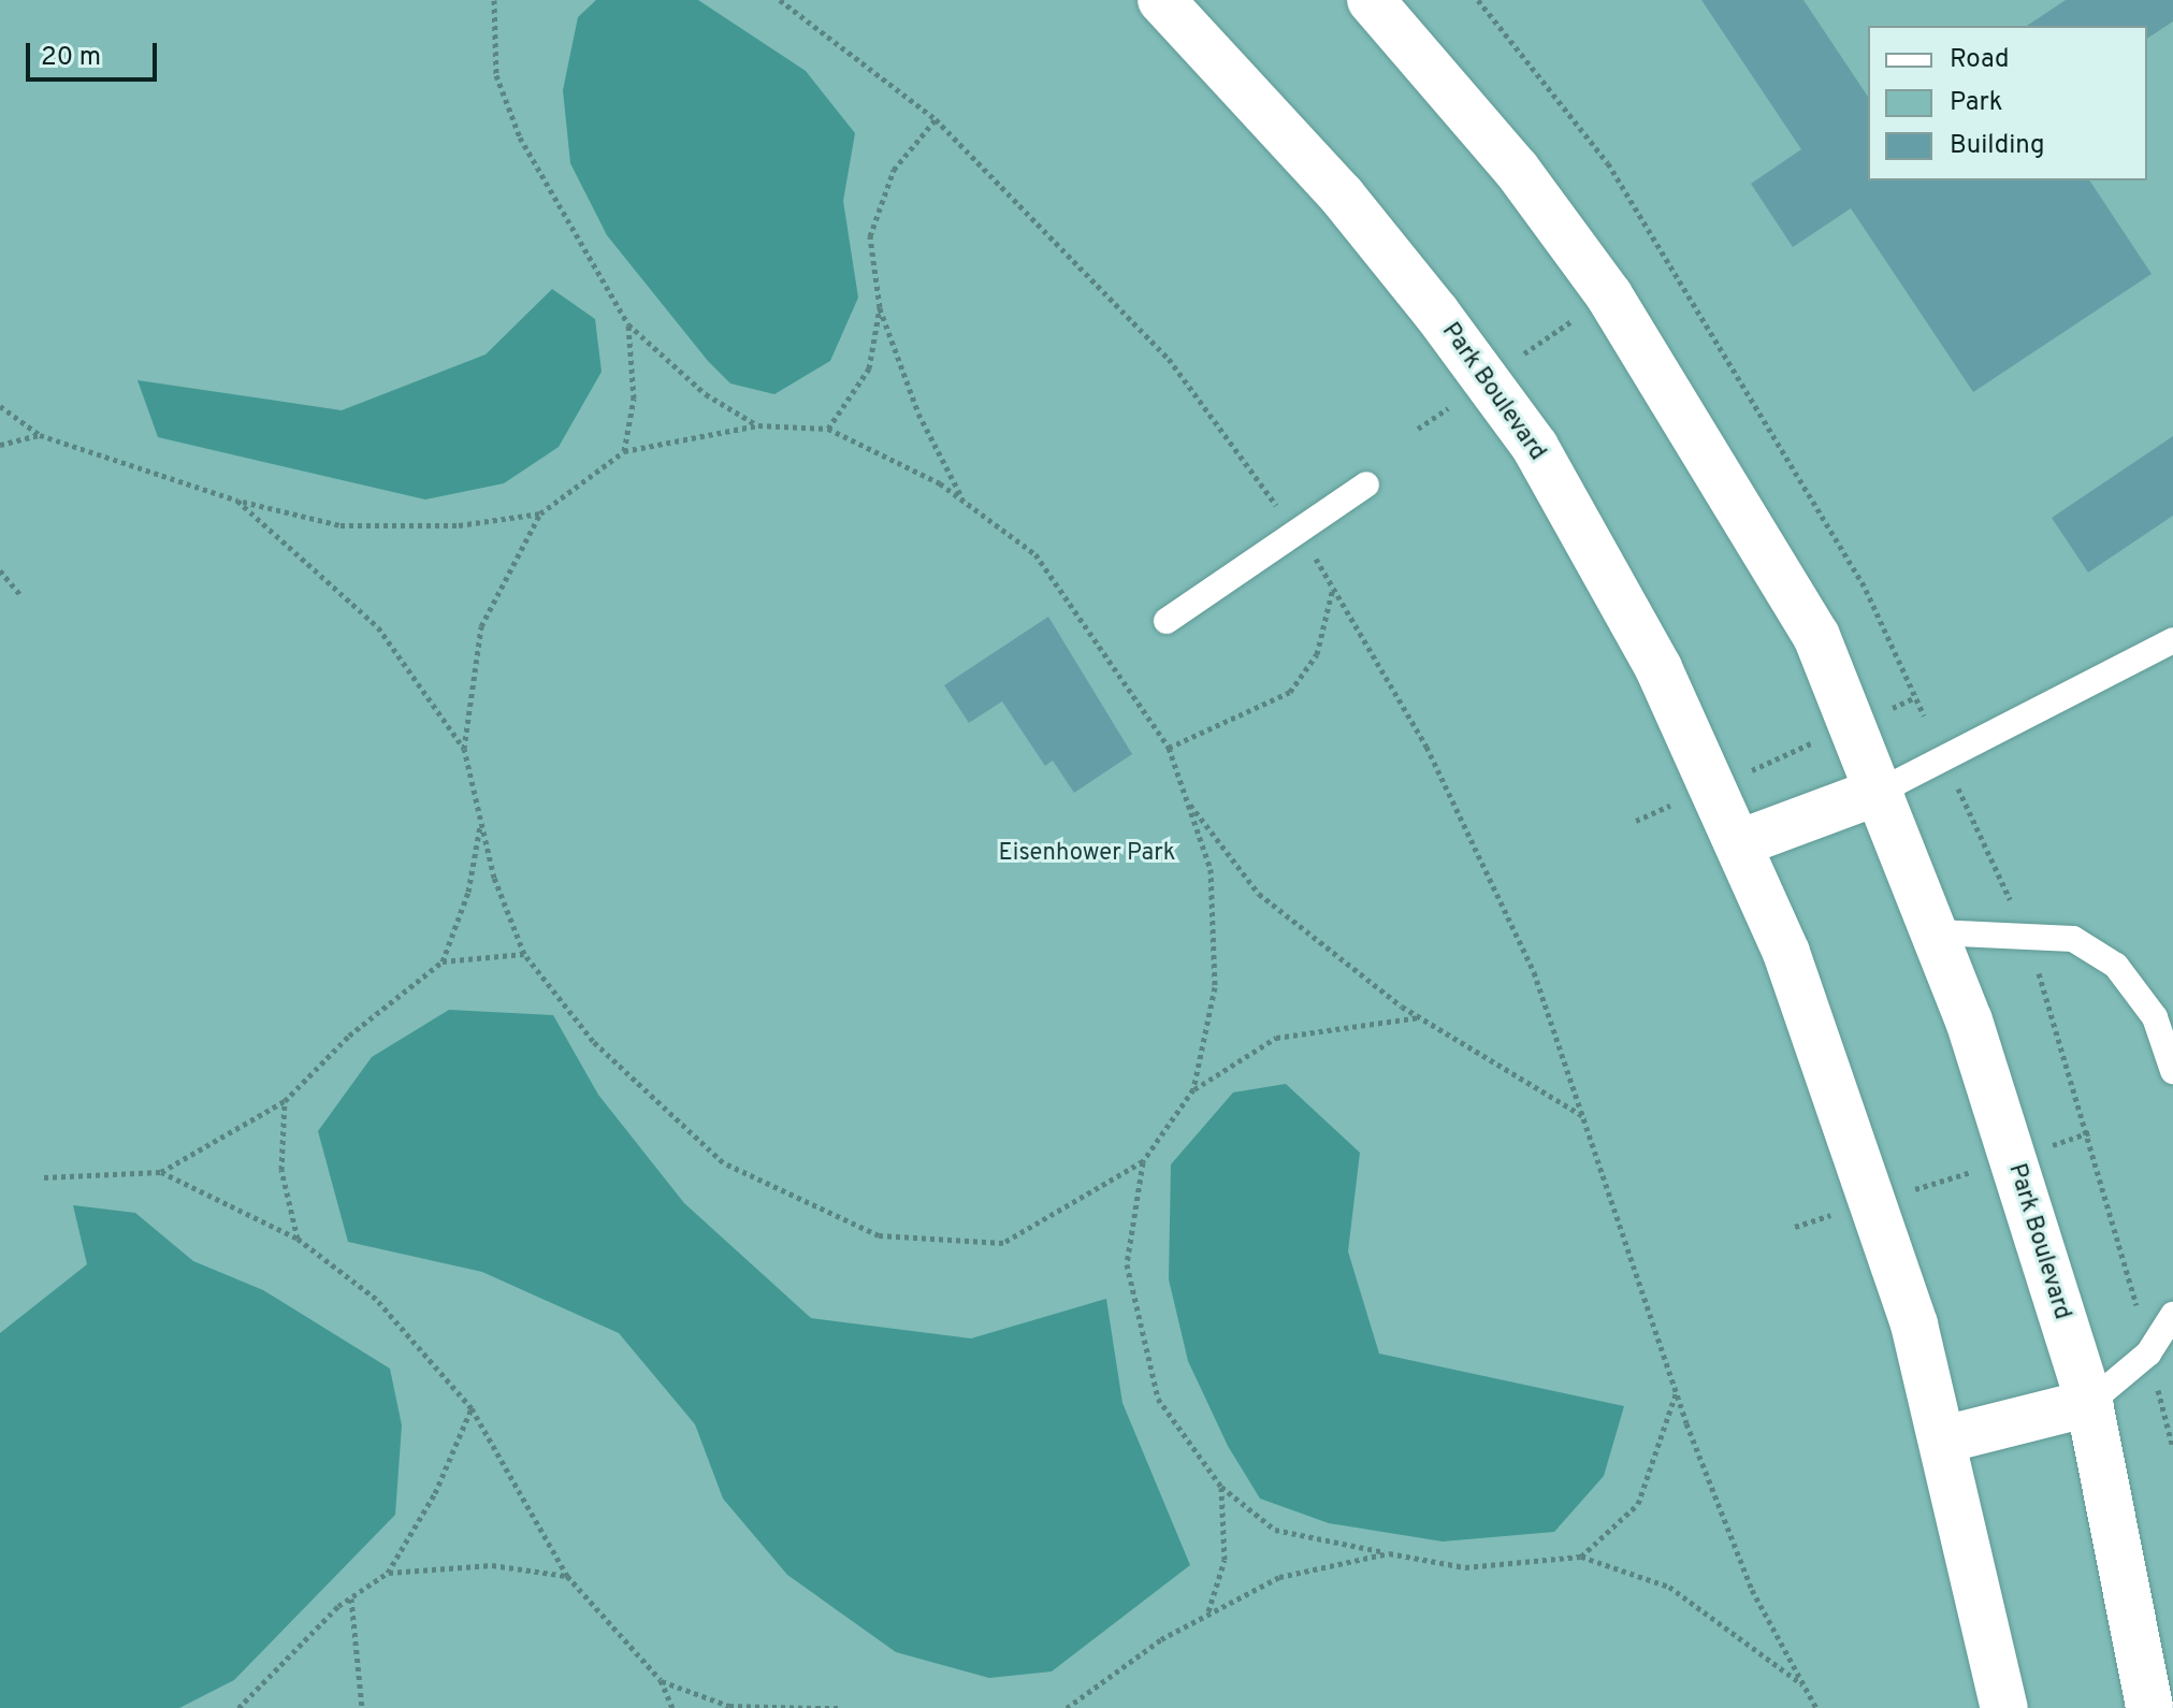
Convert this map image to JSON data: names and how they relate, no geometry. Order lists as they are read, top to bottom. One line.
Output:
{"streets":{"street":["Park Boulevard"]},"parks":["Eisenhower Park"],"legend":["Road","Park","Building"],"scale_bar":"20 m"}
